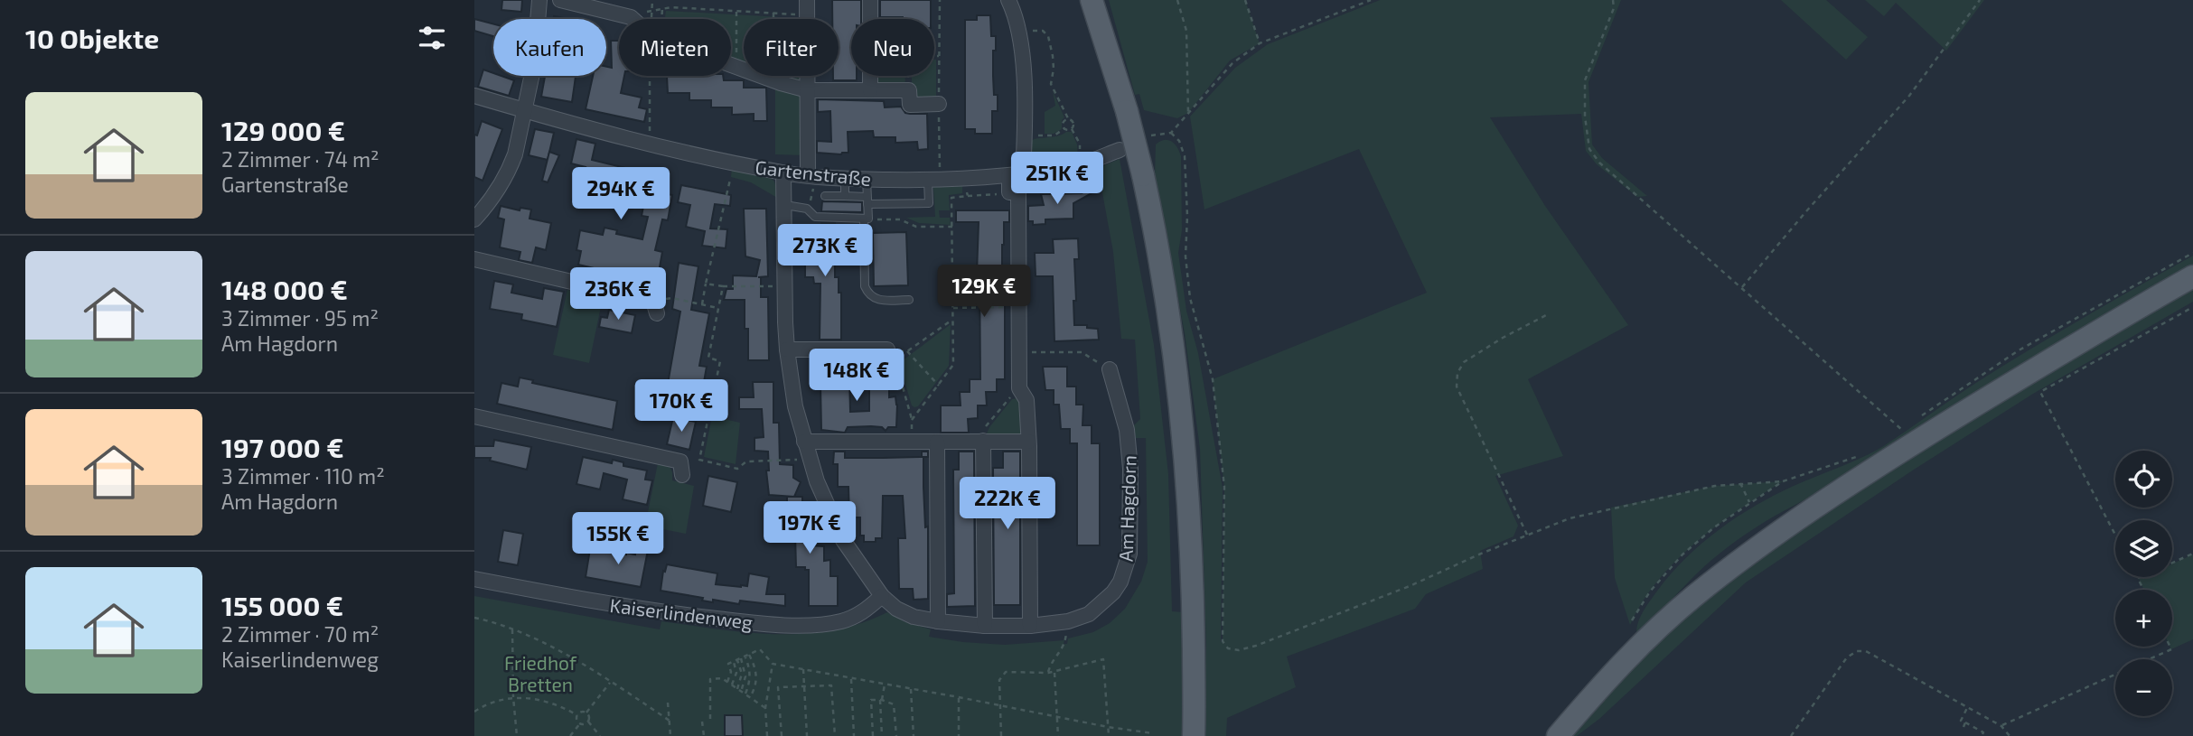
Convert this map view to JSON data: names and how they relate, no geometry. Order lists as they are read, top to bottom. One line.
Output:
{"streets":{"street":["Gartenstraße","Am Hagdorn","Kaiserlindenweg"]},"crossings":[["Gartenstraße","Am Hagdorn"],["Am Hagdorn","Kaiserlindenweg"]],"parks":["Friedhof Bretten"],"page":{"heading":"10 Objekte","chip":["Kaufen","Mieten","Filter","Neu"],"list":[{"name":"129 000 €","note":"2 Zimmer · 74 m² · Gartenstraße"},{"name":"148 000 €","note":"3 Zimmer · 95 m² · Am Hagdorn"},{"name":"197 000 €","note":"3 Zimmer · 110 m² · Am Hagdorn"},{"name":"155 000 €","note":"2 Zimmer · 70 m² · Kaiserlindenweg"}],"price":["251K €","294K €","273K €","129K €","236K €","148K €","170K €","222K €","197K €","155K €"],"map_buttons":["+","−"]}}
